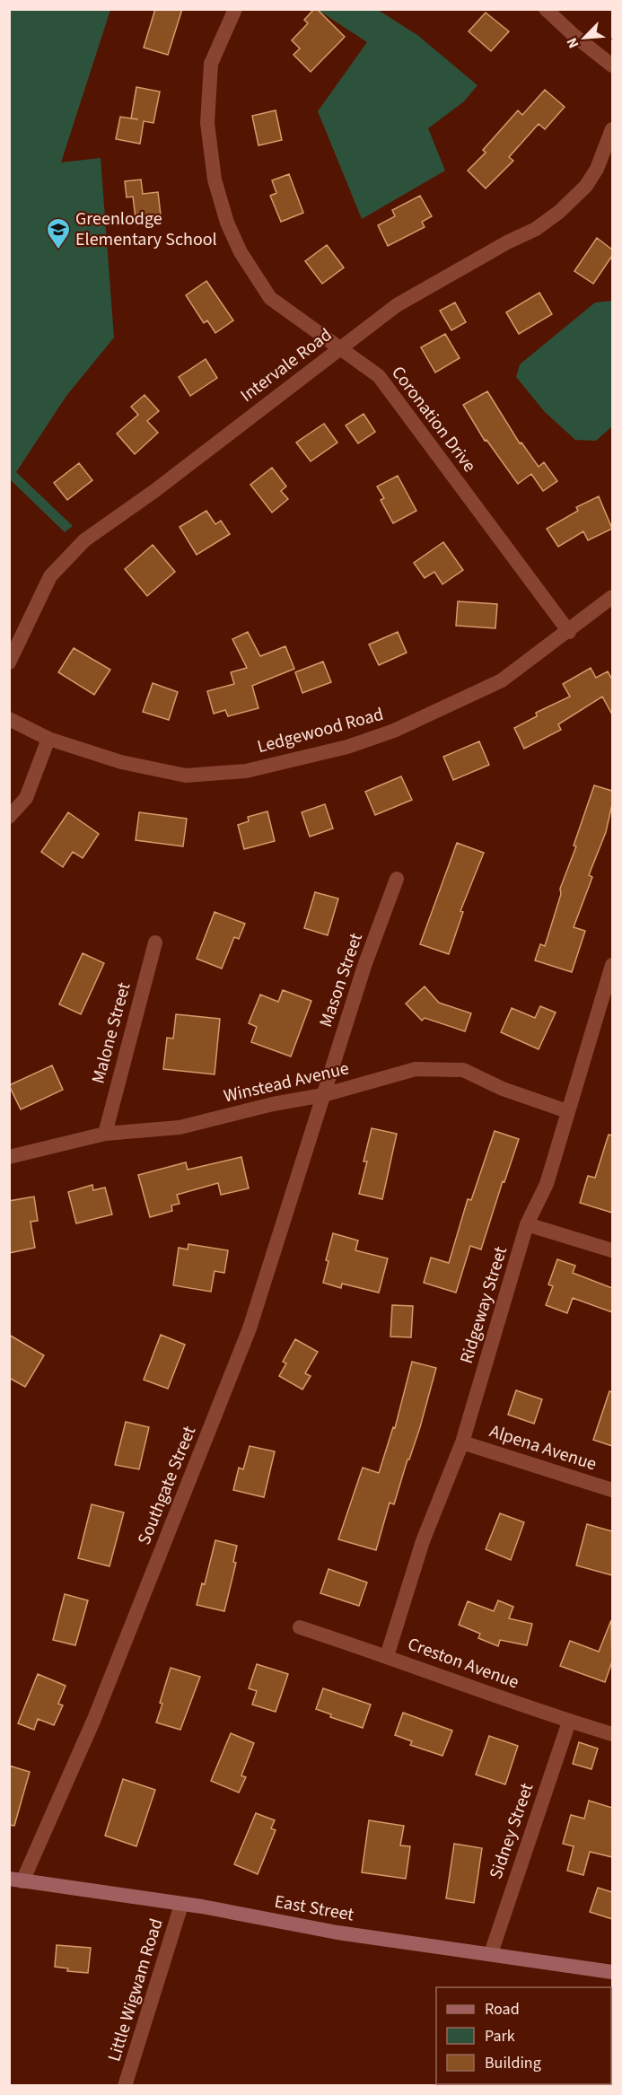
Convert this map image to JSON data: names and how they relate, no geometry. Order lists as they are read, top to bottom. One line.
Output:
{"streets":{"main road":["East Street"],"street":["Intervale Road","Coronation Drive","Ledgewood Road","Mason Street","Malone Street","Winstead Avenue","Ridgeway Street","Alpena Avenue","Southgate Street","Creston Avenue","Sidney Street","Little Wigwam Road"]},"crossings":[["Intervale Road","Coronation Drive"],["Coronation Drive","Ledgewood Road"],["Mason Street","Winstead Avenue"],["Mason Street","Southgate Street"],["Malone Street","Winstead Avenue"],["Winstead Avenue","Ridgeway Street"],["Winstead Avenue","Southgate Street"],["Ridgeway Street","Alpena Avenue"],["Ridgeway Street","Creston Avenue"],["Southgate Street","East Street"],["Creston Avenue","Sidney Street"],["Sidney Street","East Street"],["East Street","Little Wigwam Road"]],"places":{"school or university":["Greenlodge Elementary School"]},"legend":["Road","Park","Building"],"north":"bottom left"}
